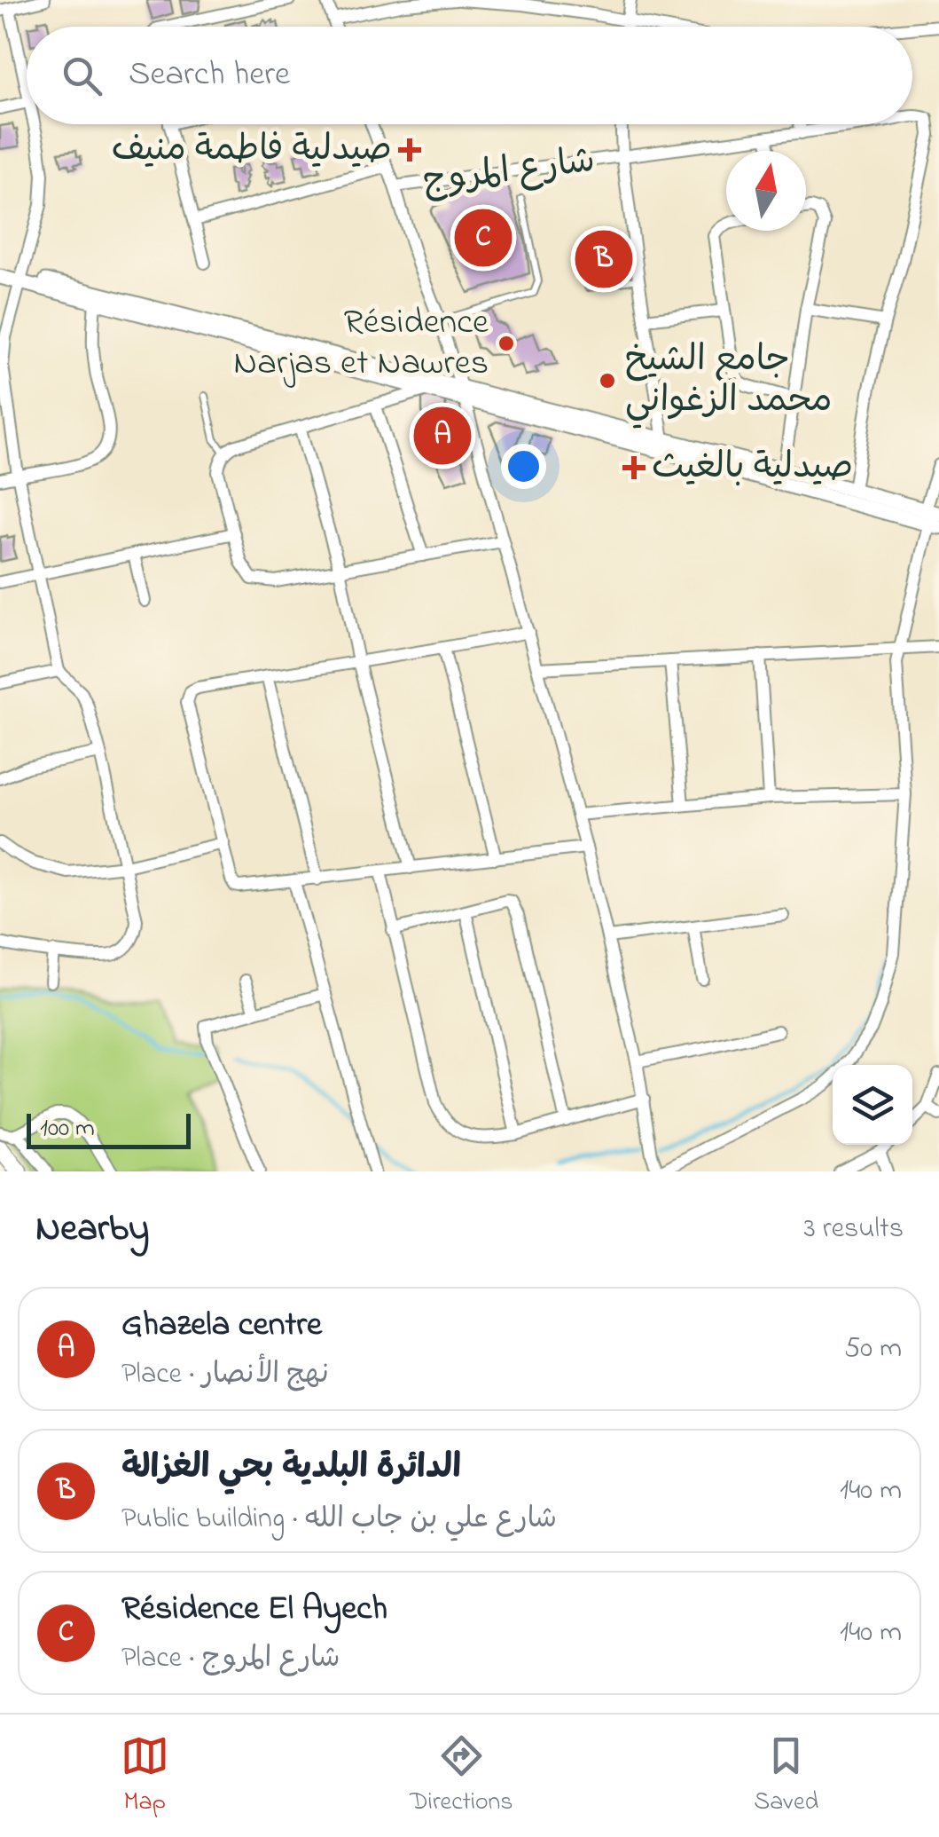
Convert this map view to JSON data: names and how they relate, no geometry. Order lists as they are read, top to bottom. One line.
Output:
{"streets":{"street":["شارع المروج"]},"places":{"health":["صيدلية فاطمة منيف","صيدلية بالغيث"],"other":["Résidence Narjas et Nawres","جامع الشيخ محمد الزغواني"]},"scale_bar":"100 m","north":"top","page":{"search":"Search here","pins":["C","B","A"],"scale":"100 m","heading":["Nearby","3 results"],"list":[{"mark":"A","name":"Ghazela centre","note":"Place · نهج الأنصار","value":"50 m"},{"mark":"B","name":"الدائرة البلدية بحي الغزالة","note":"Public building · شارع علي بن جاب الله","value":"140 m"},{"mark":"C","name":"Résidence El Ayech","note":"Place · شارع المروج","value":"140 m"}],"nav":["Map","Directions","Saved"]}}
